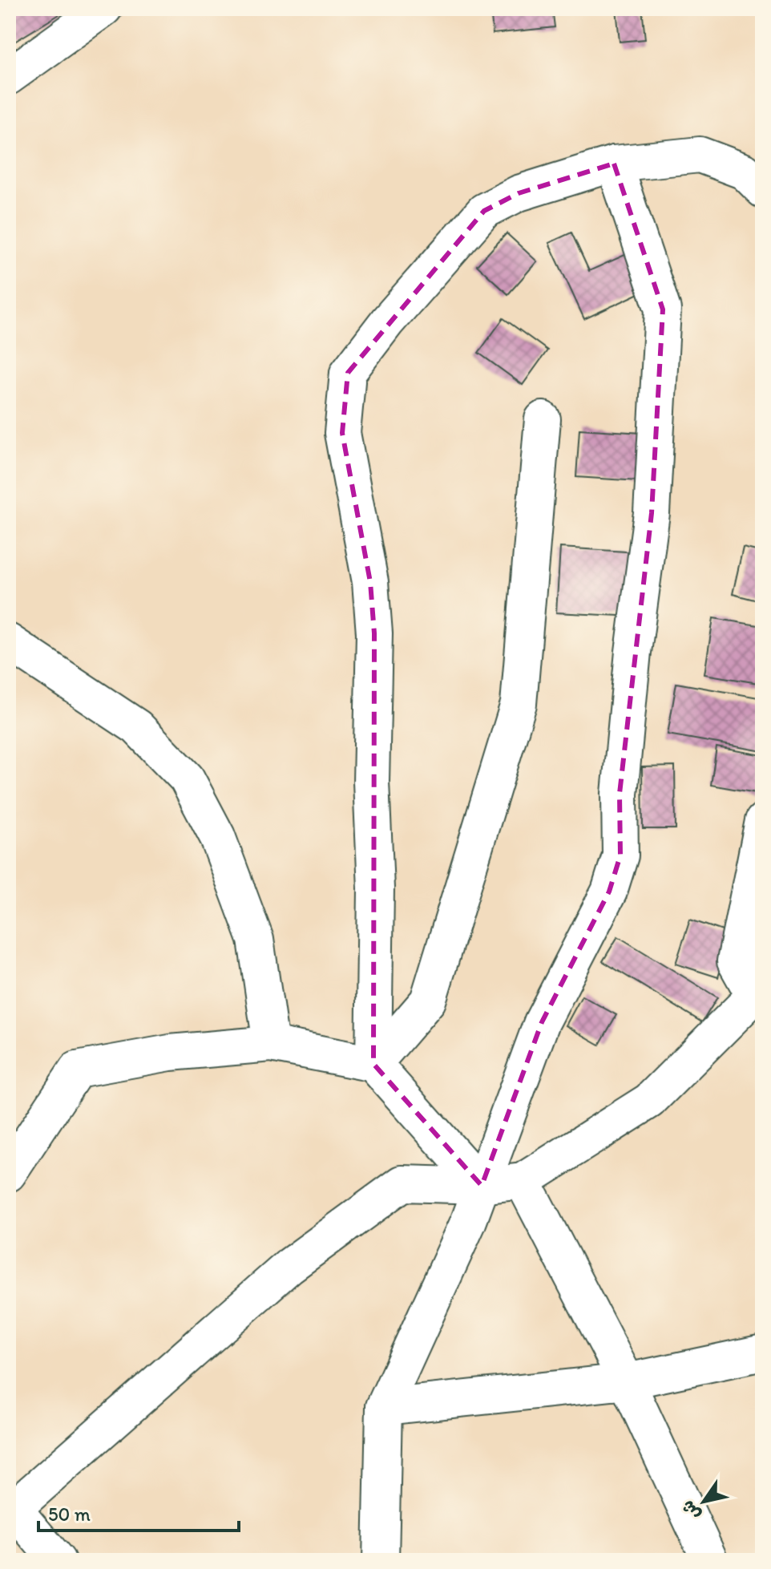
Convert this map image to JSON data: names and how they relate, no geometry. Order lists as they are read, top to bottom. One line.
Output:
{"scale_bar":"50 m","north":"bottom left"}
